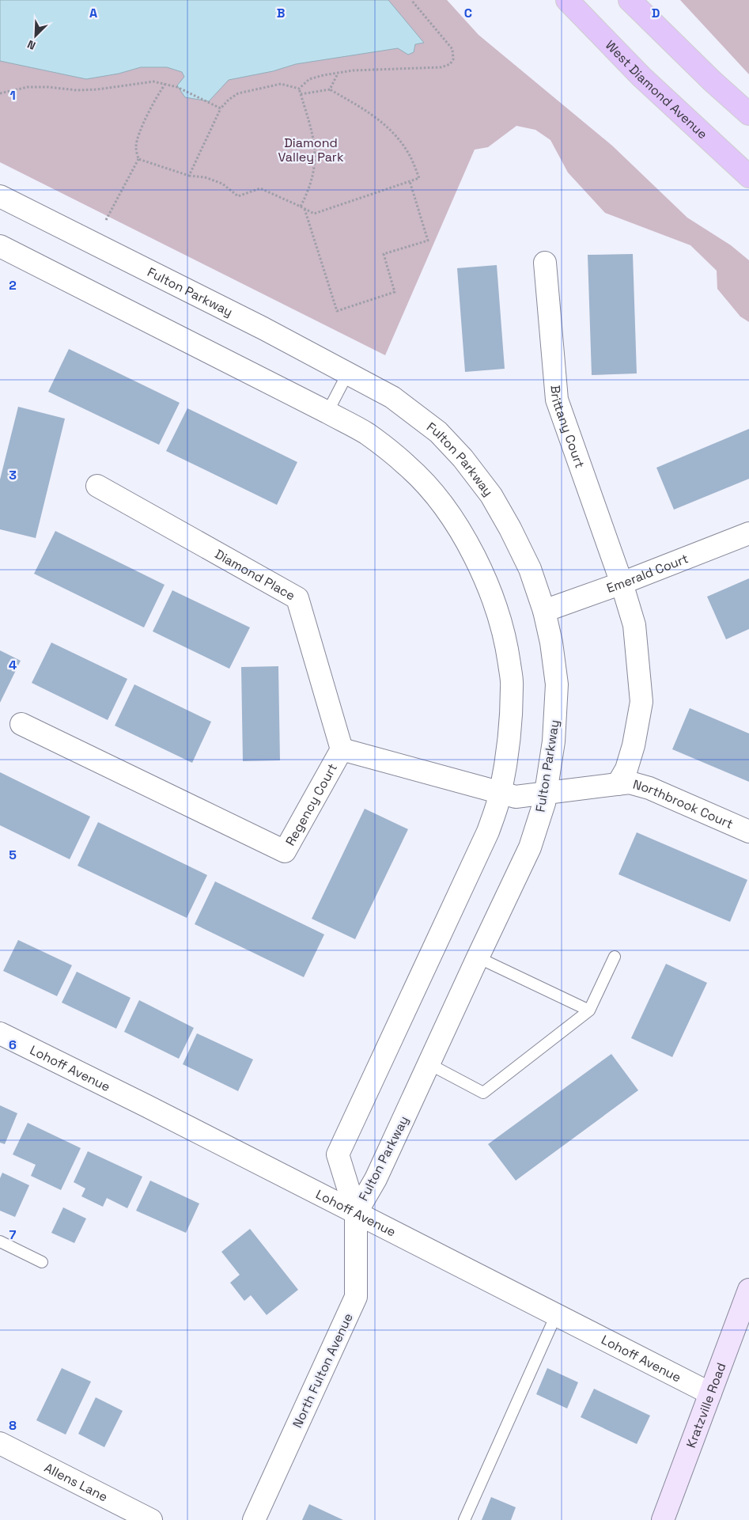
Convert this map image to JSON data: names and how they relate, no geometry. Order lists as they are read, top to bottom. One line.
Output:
{"streets":{"main road":["West Diamond Avenue","Kratzville Road"],"street":["Fulton Parkway","Brittany Court","Emerald Court","Diamond Place","Regency Court","Northbrook Court","Lohoff Avenue","North Fulton Avenue","Allens Lane"]},"crossings":[["Fulton Parkway","Emerald Court"],["Fulton Parkway","Regency Court"],["Fulton Parkway","Northbrook Court"],["Fulton Parkway","Lohoff Avenue"],["Fulton Parkway","North Fulton Avenue"],["Brittany Court","Emerald Court"],["Brittany Court","Northbrook Court"],["Diamond Place","Regency Court"],["Regency Court","Northbrook Court"],["Lohoff Avenue","North Fulton Avenue"],["Lohoff Avenue","Kratzville Road"]],"parks":["Diamond Valley Park"],"north":"bottom left","grid":{"columns":["A","B","C","D"],"rows":["1","2","3","4","5","6","7","8"]}}
